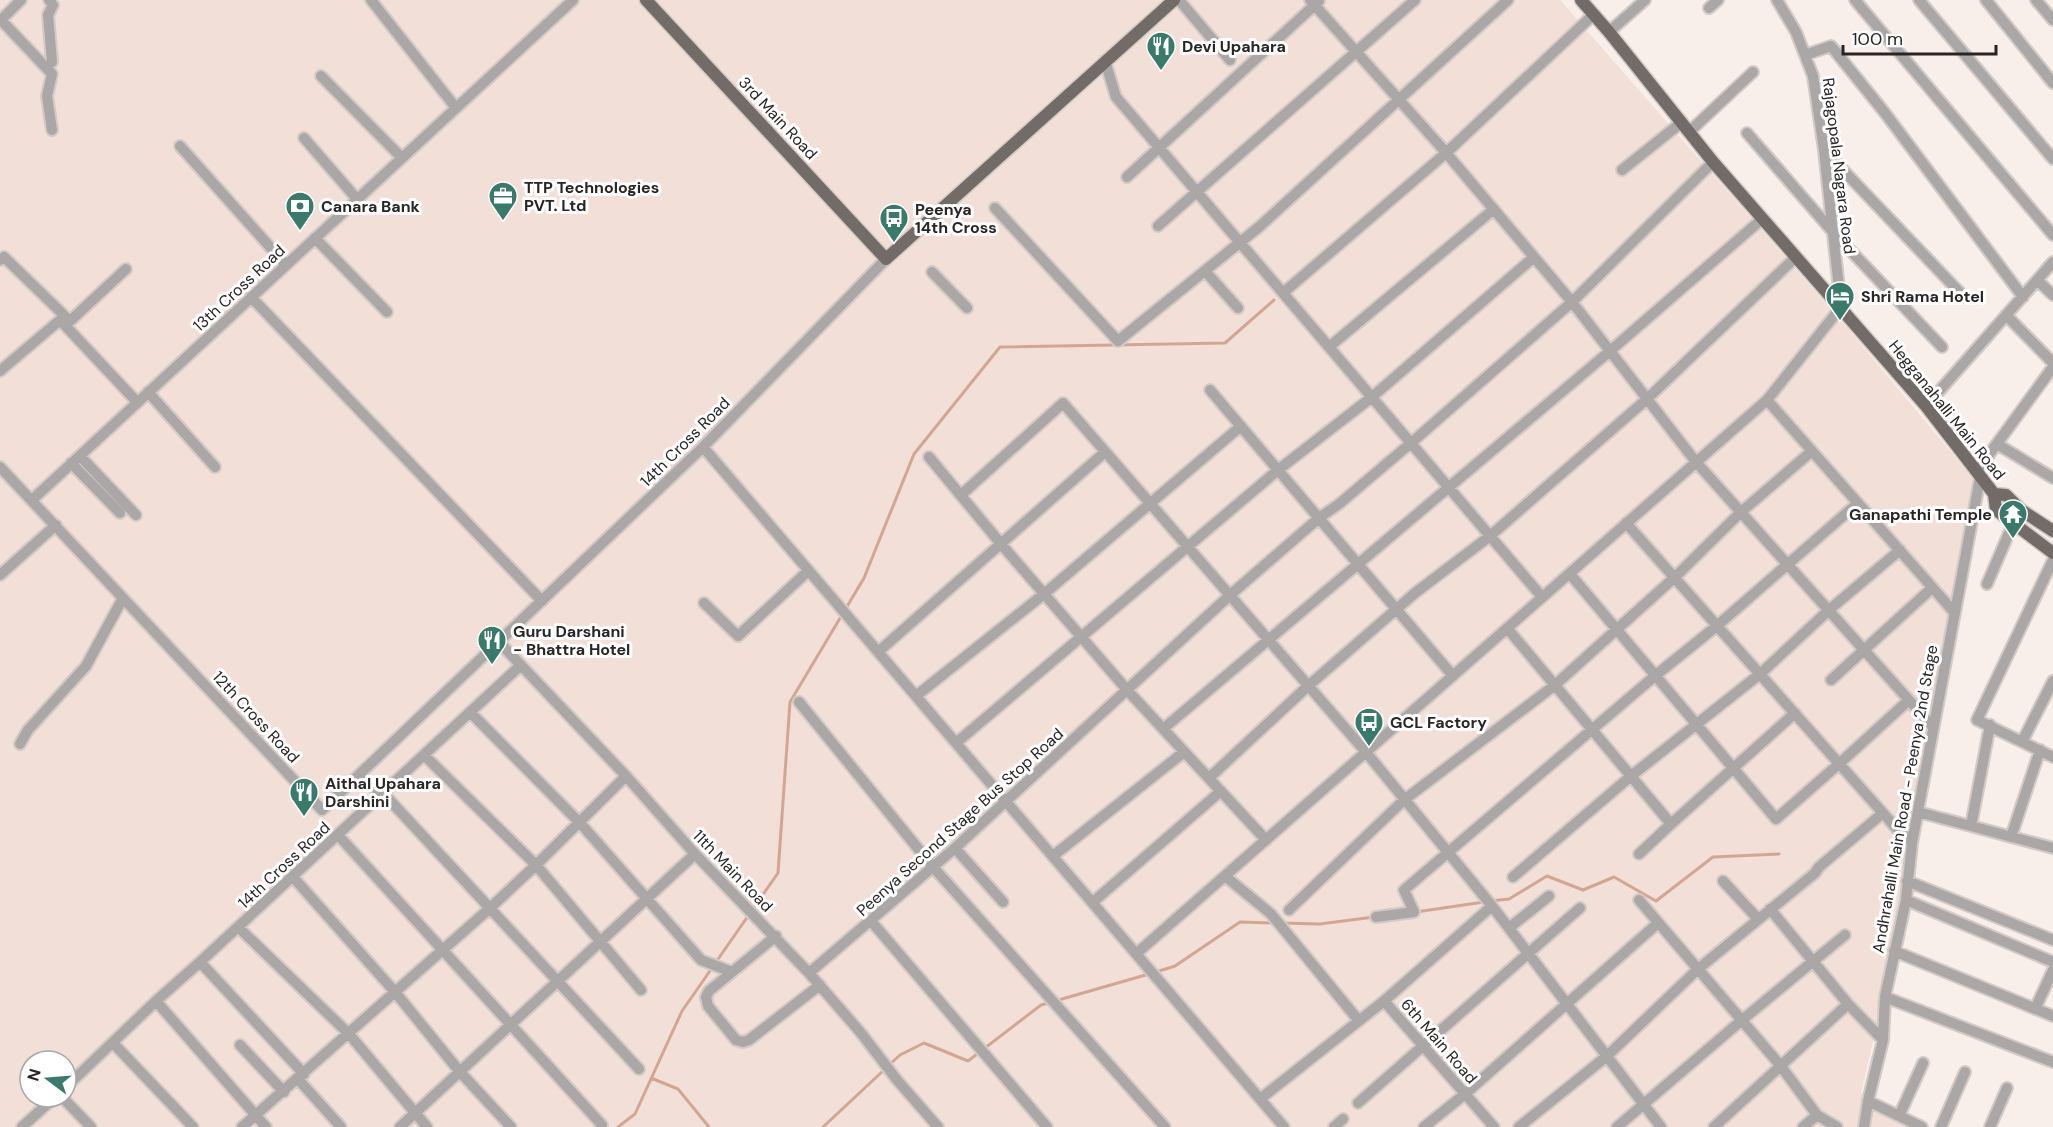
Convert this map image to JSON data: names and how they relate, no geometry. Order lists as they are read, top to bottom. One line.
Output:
{"streets":{"main road":["3rd Main Road","Hegganahalli Main Road"],"street":["Rajagopala Nagara Road","13th Cross Road","14th Cross Road","12th Cross Road","Andhrahalli Main Road - Peenya 2nd Stage","Peenya Second Stage Bus Stop Road","11th Main Road","6th Main Road"]},"crossings":[["3rd Main Road","14th Cross Road"],["Rajagopala Nagara Road","Hegganahalli Main Road"],["13th Cross Road","12th Cross Road"],["Hegganahalli Main Road","Andhrahalli Main Road - Peenya 2nd Stage"],["Hegganahalli Main Road","Peenya Second Stage Bus Stop Road"],["14th Cross Road","12th Cross Road"],["14th Cross Road","11th Main Road"],["12th Cross Road","11th Main Road"],["Peenya Second Stage Bus Stop Road","11th Main Road"]],"places":{"restaurant":["Devi Upahara","Guru Darshani - Bhattra Hotel","Aithal Upahara Darshini"],"office":["TTP Technologies PVT. Ltd"],"bank":["Canara Bank"],"bus stop":["Peenya 14th Cross","GCL Factory"],"hotel":["Shri Rama Hotel"],"temple":["Ganapathi Temple"]},"scale_bar":"100 m","north":"left"}
